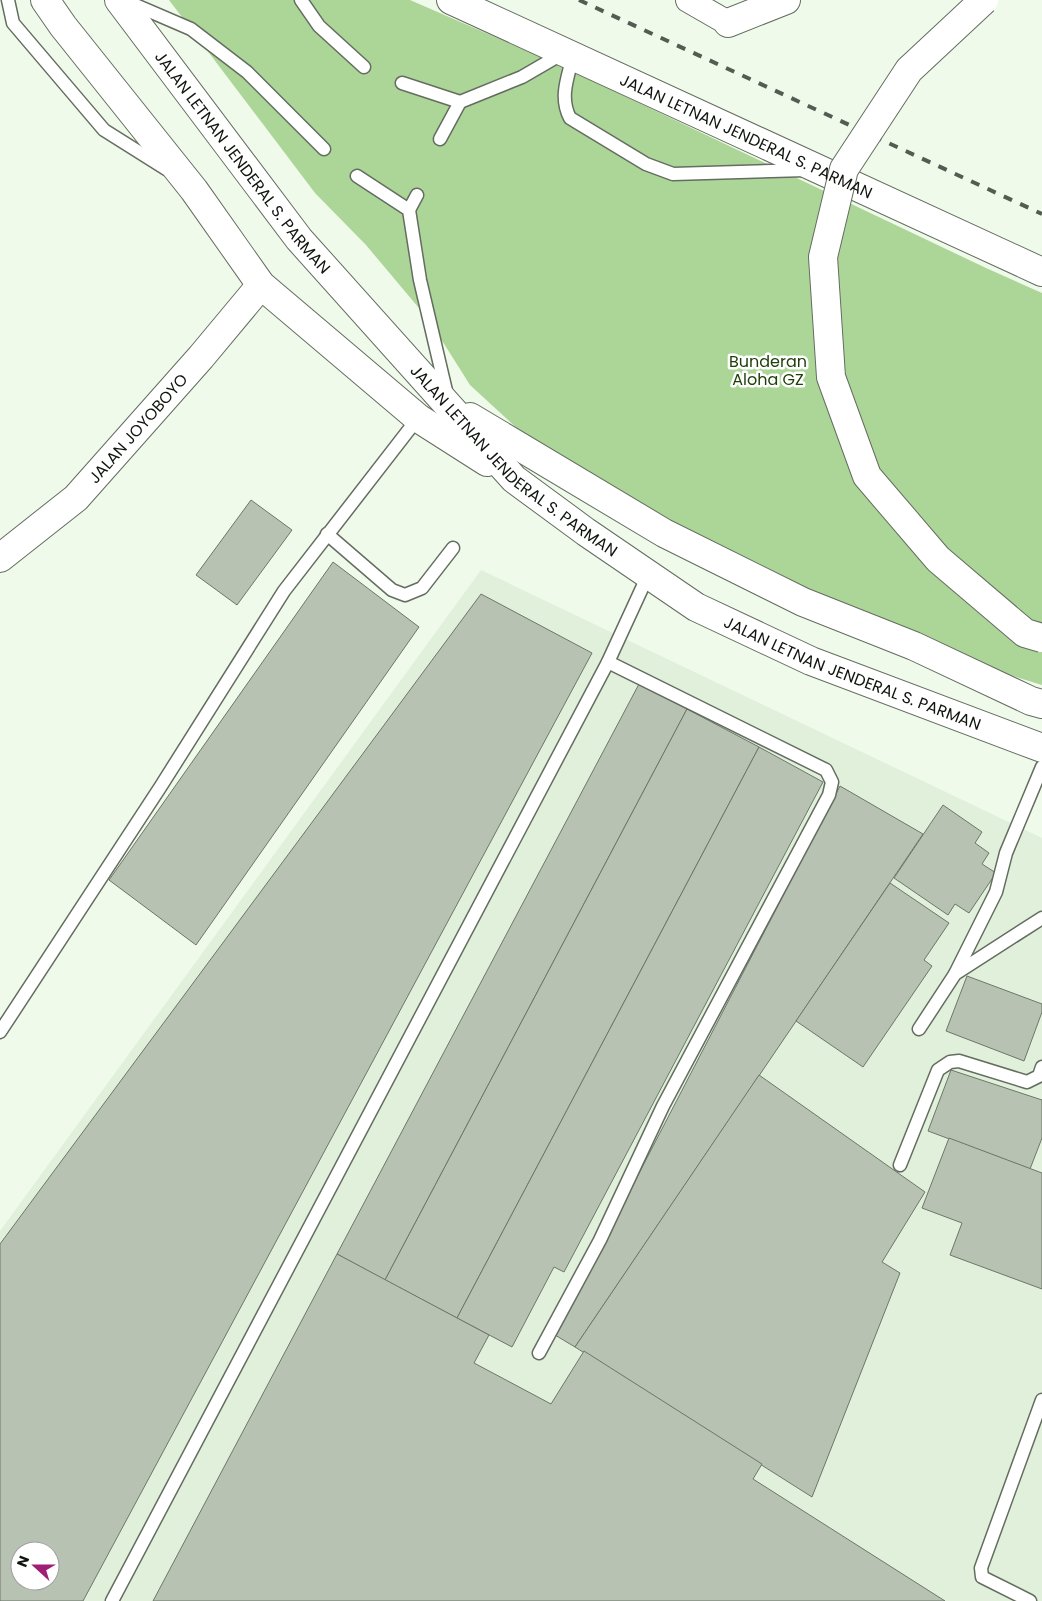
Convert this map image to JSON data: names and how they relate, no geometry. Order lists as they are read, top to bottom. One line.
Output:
{"streets":{"main road":["JALAN LETNAN JENDERAL S. PARMAN","JALAN JOYOBOYO"]},"parks":["Bunderan Aloha GZ"],"north":"left"}
